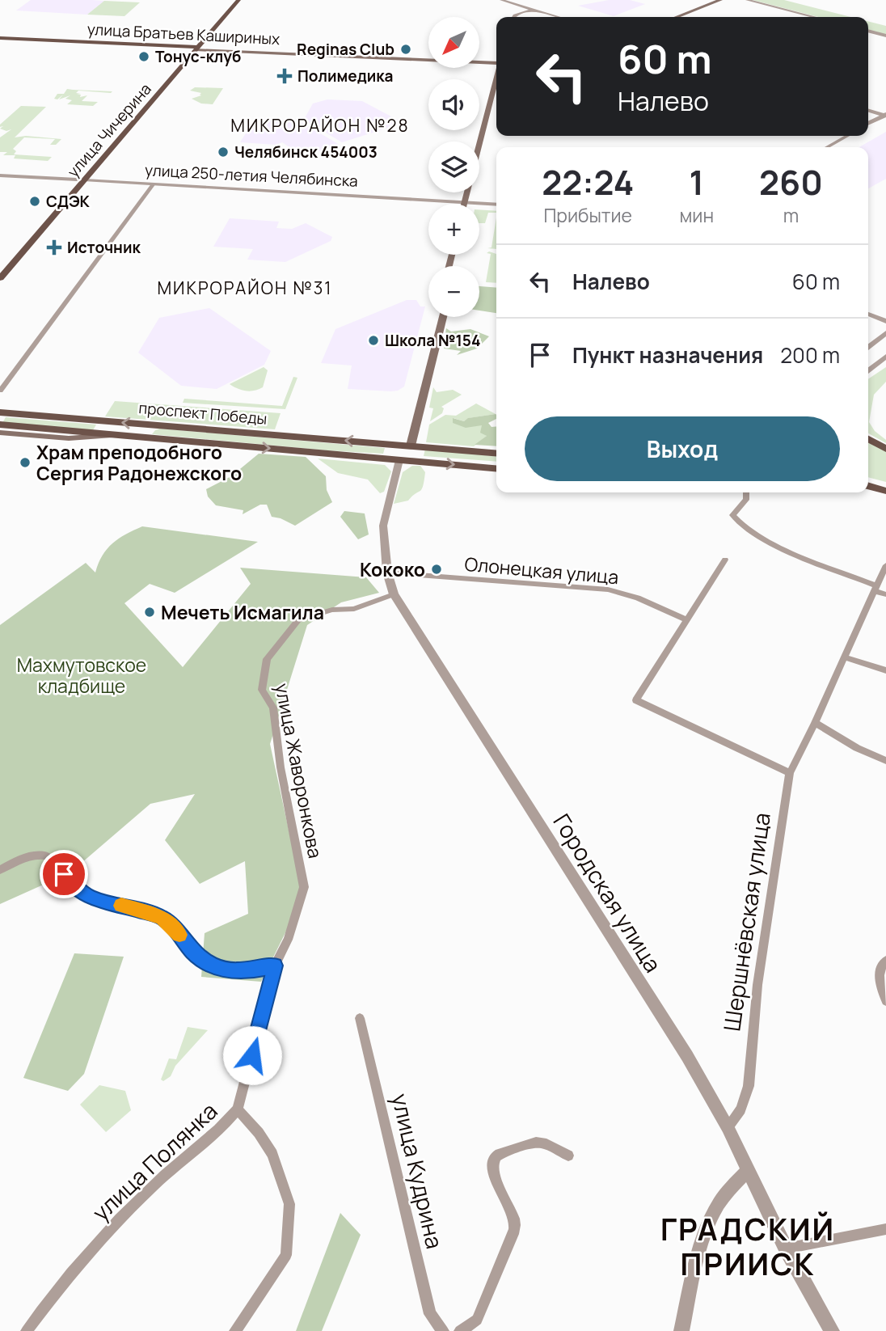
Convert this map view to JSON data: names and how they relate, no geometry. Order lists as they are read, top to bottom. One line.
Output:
{"streets":{"main road":["улица Братьев Кашириных","улица Чичерина","проспект Победы"],"street":["улица 250-летия Челябинска","Олонецкая улица","улица Жаворонкова","Городская улица","Шершнёвская улица","улица Полянка","улица Кудрина"]},"crossings":[["улица Братьев Кашириных","улица Чичерина"],["улица Чичерина","улица 250-летия Челябинска"],["проспект Победы","Городская улица"],["Олонецкая улица","Городская улица"],["улица Жаворонкова","Городская улица"],["улица Жаворонкова","улица Полянка"],["Городская улица","Шершнёвская улица"]],"districts":["МИКРОРАЙОН №28","МИКРОРАЙОН №31","ГРАДСКИЙ ПРИИСК"],"parks":["Махмутовское кладбище"],"places":{"other":["Reginas Club","Тонус-клуб","Челябинск 454003","СДЭК","Школа №154","Храм преподобного Сергия Радонежского","Кококо","Мечеть Исмагила"],"health":["Полимедика","Источник"]},"north":"bottom left","page":{"map_buttons":["+","−"],"turn":["60 m","Налево"],"eta":["22:24","Прибытие","1","мин","260","m"],"list":[{"name":"Налево","value":"60 m"},{"name":"Пункт назначения","value":"200 m"}],"buttons":"Выход"}}
